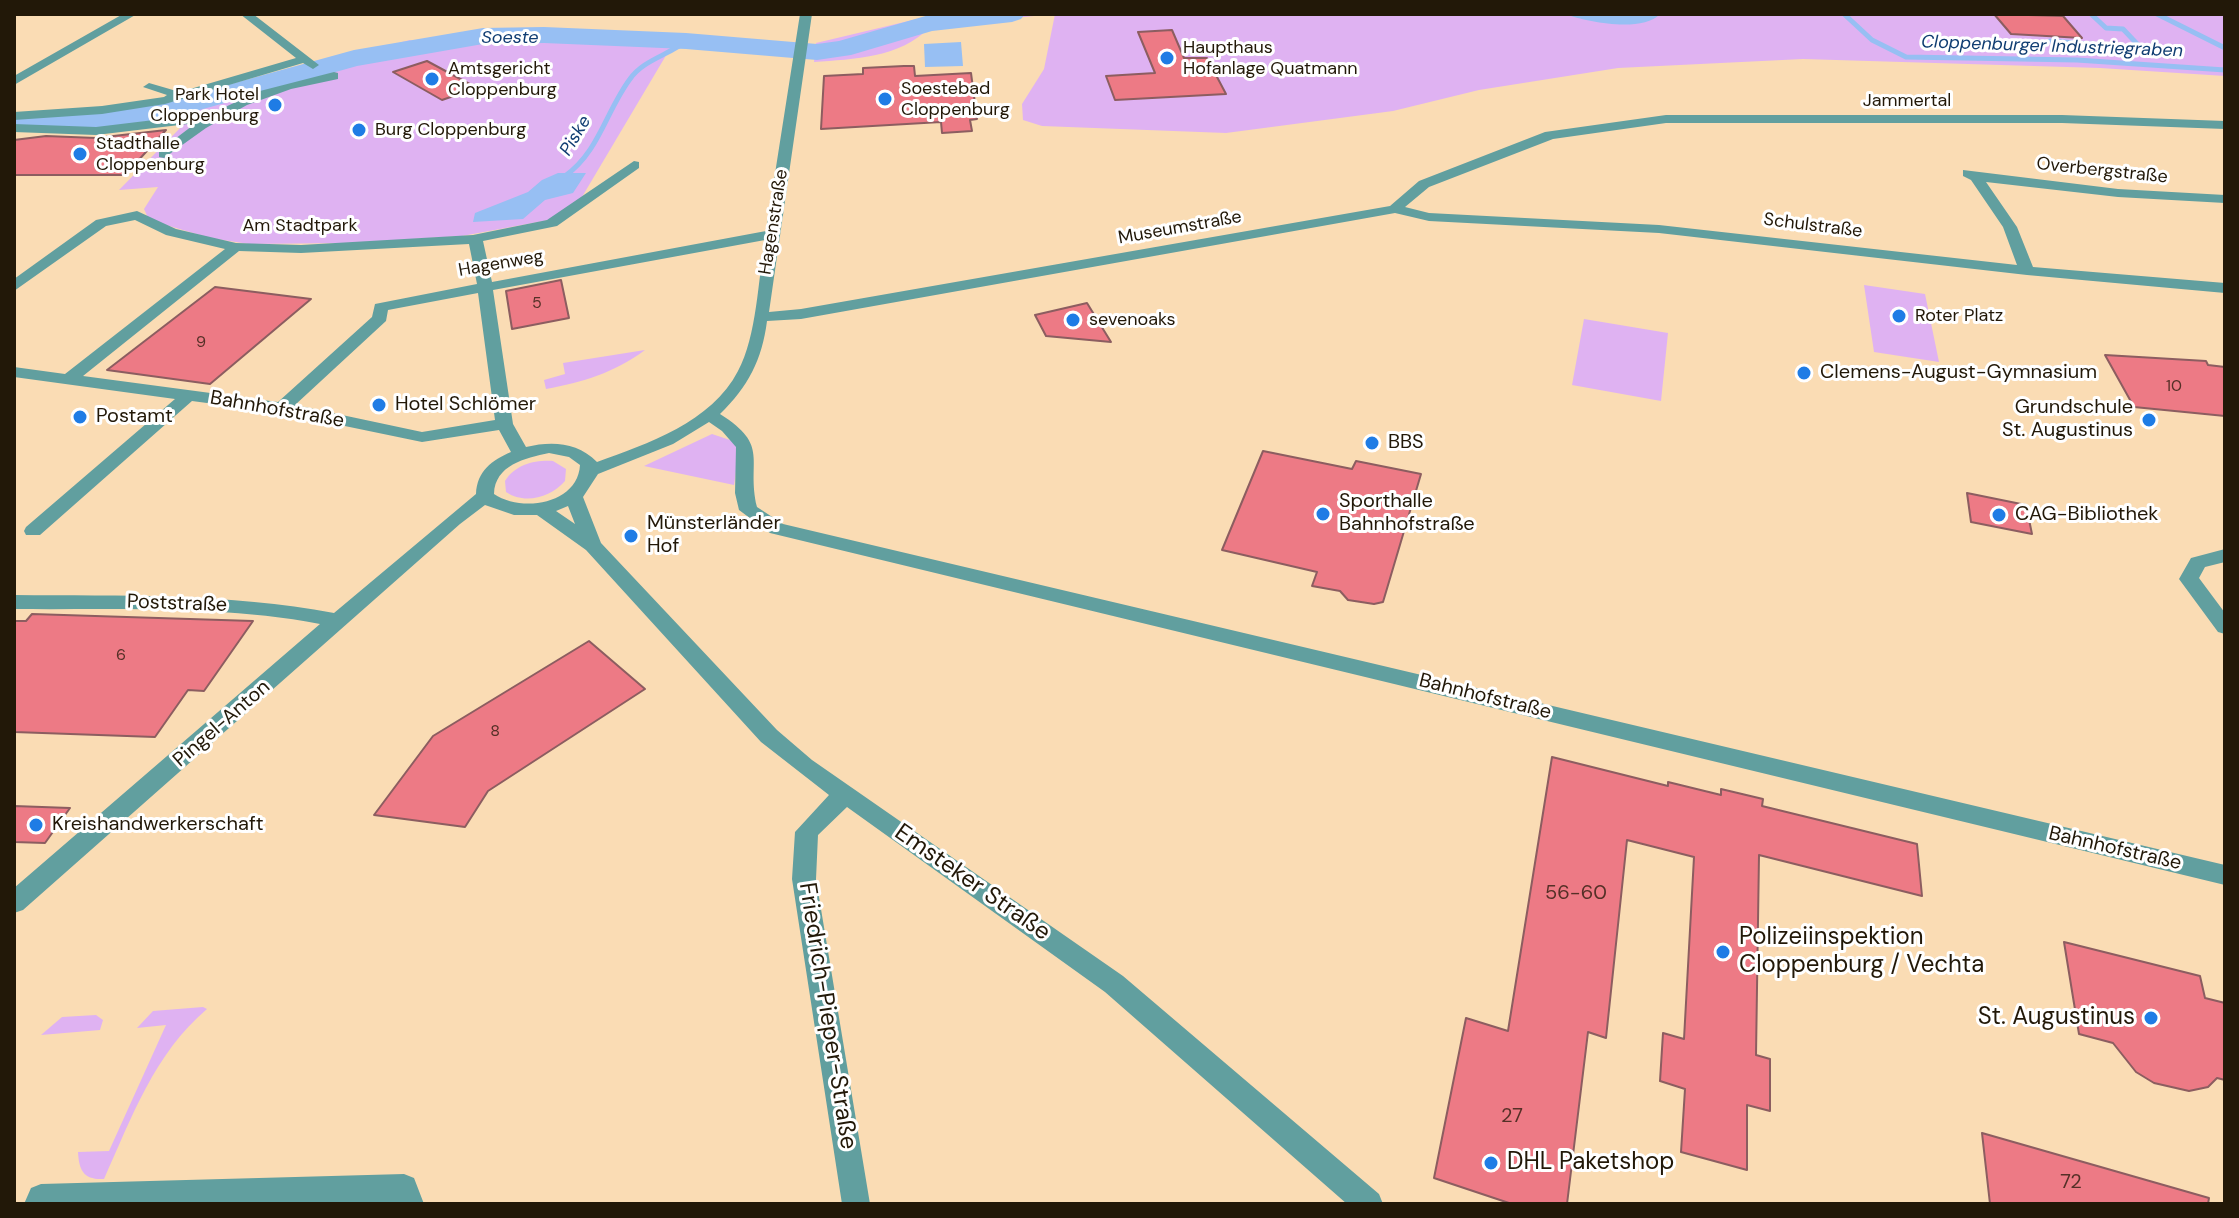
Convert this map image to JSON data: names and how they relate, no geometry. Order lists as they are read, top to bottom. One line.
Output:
{"streets":{"street":["Jammertal","Overbergstraße","Hagenstraße","Am Stadtpark","Schulstraße","Museumstraße","Hagenweg","Bahnhofstraße","Poststraße","Pingel-Anton","Emsteker Straße","Friedrich-Pieper-Straße"]},"crossings":[["Jammertal","Museumstraße"],["Overbergstraße","Schulstraße"],["Hagenstraße","Museumstraße"],["Hagenstraße","Hagenweg"],["Hagenstraße","Bahnhofstraße"],["Schulstraße","Museumstraße"],["Hagenweg","Bahnhofstraße"],["Poststraße","Pingel-Anton"],["Emsteker Straße","Friedrich-Pieper-Straße"]],"water":["Soeste","Cloppenburger Industriegraben","Piske"],"places":["Haupthaus Hofanlage Quatmann","Amtsgericht Cloppenburg","Soestebad Cloppenburg","Park Hotel Cloppenburg","Burg Cloppenburg","Stadthalle Cloppenburg","Roter Platz","sevenoaks","Clemens-August-Gymnasium","Hotel Schlömer","Postamt","Grundschule St. Augustinus","BBS","Sporthalle Bahnhofstraße","CAG-Bibliothek","Münsterländer Hof","Kreishandwerkerschaft","Polizeiinspektion Cloppenburg / Vechta","St. Augustinus","DHL Paketshop"],"house_numbers":["5","9","10","6","8","56-60","27","72"]}
